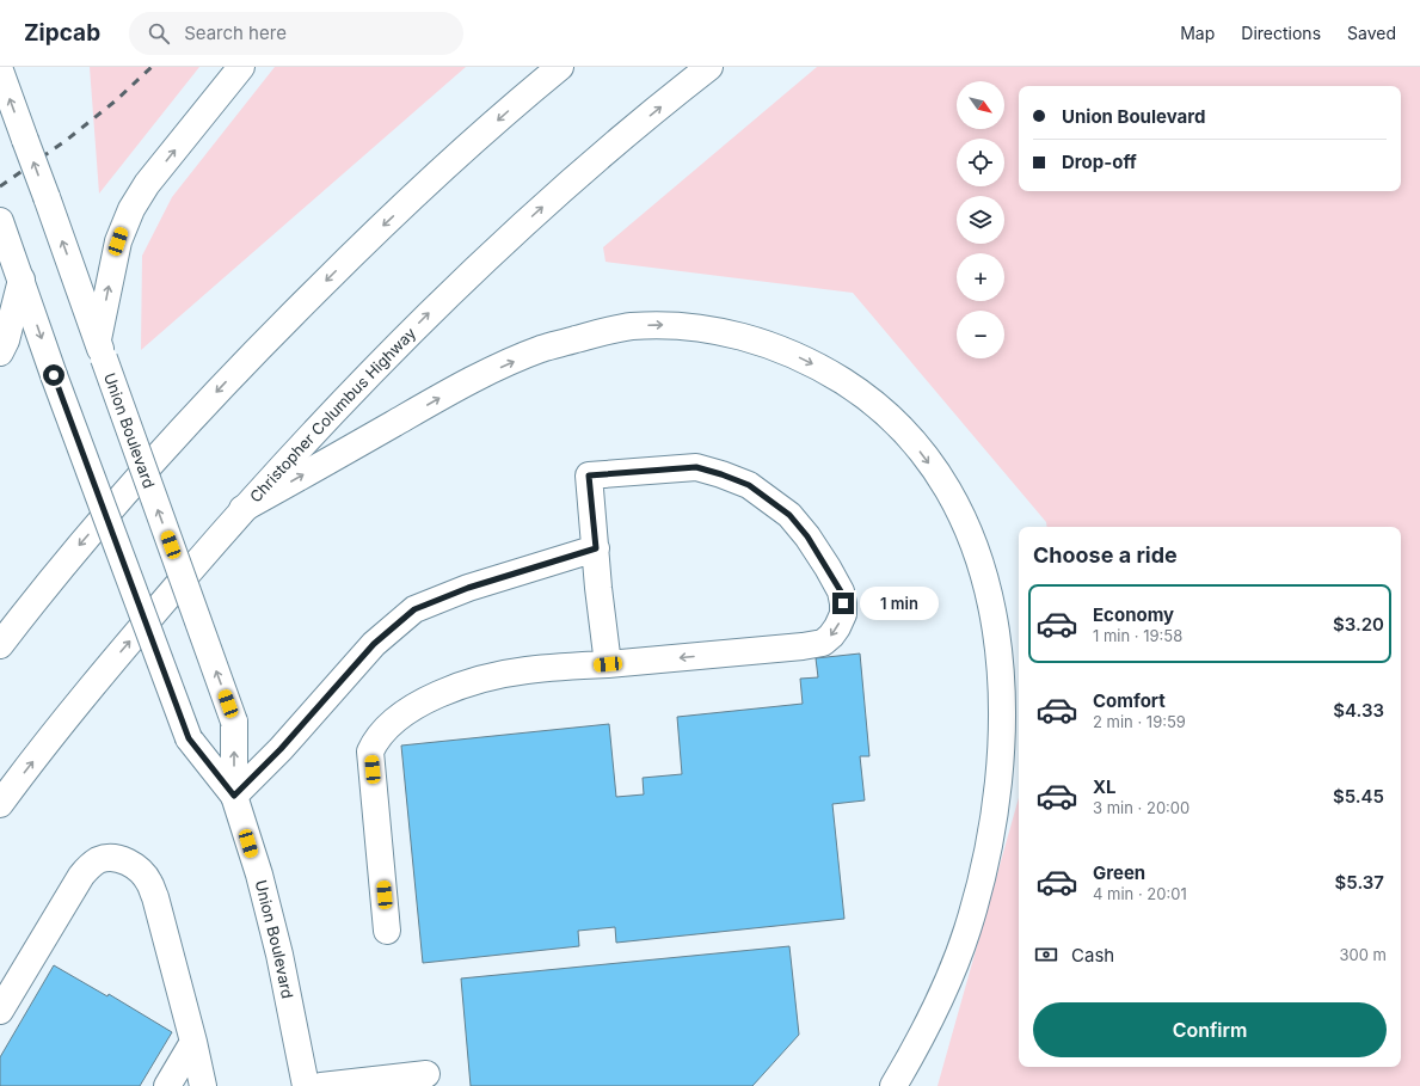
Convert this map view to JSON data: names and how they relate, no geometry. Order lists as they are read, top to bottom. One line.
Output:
{"streets":{"main road":["Christopher Columbus Highway","Union Boulevard"]},"north":"bottom right","page":{"header":"Zipcab","search":"Search here","nav":["Map","Directions","Saved"],"map_buttons":["+","−"],"banner":["Union Boulevard","Drop-off"],"heading":"Choose a ride","list":[{"name":"Economy","note":"1 min · 19:58","value":"$3.20"},{"name":"Comfort","note":"2 min · 19:59","value":"$4.33"},{"name":"XL","note":"3 min · 20:00","value":"$5.45"},{"name":"Green","note":"4 min · 20:01","value":"$5.37"}],"bubble":"1 min","pay":["Cash","300 m"],"buttons":"Confirm"}}
